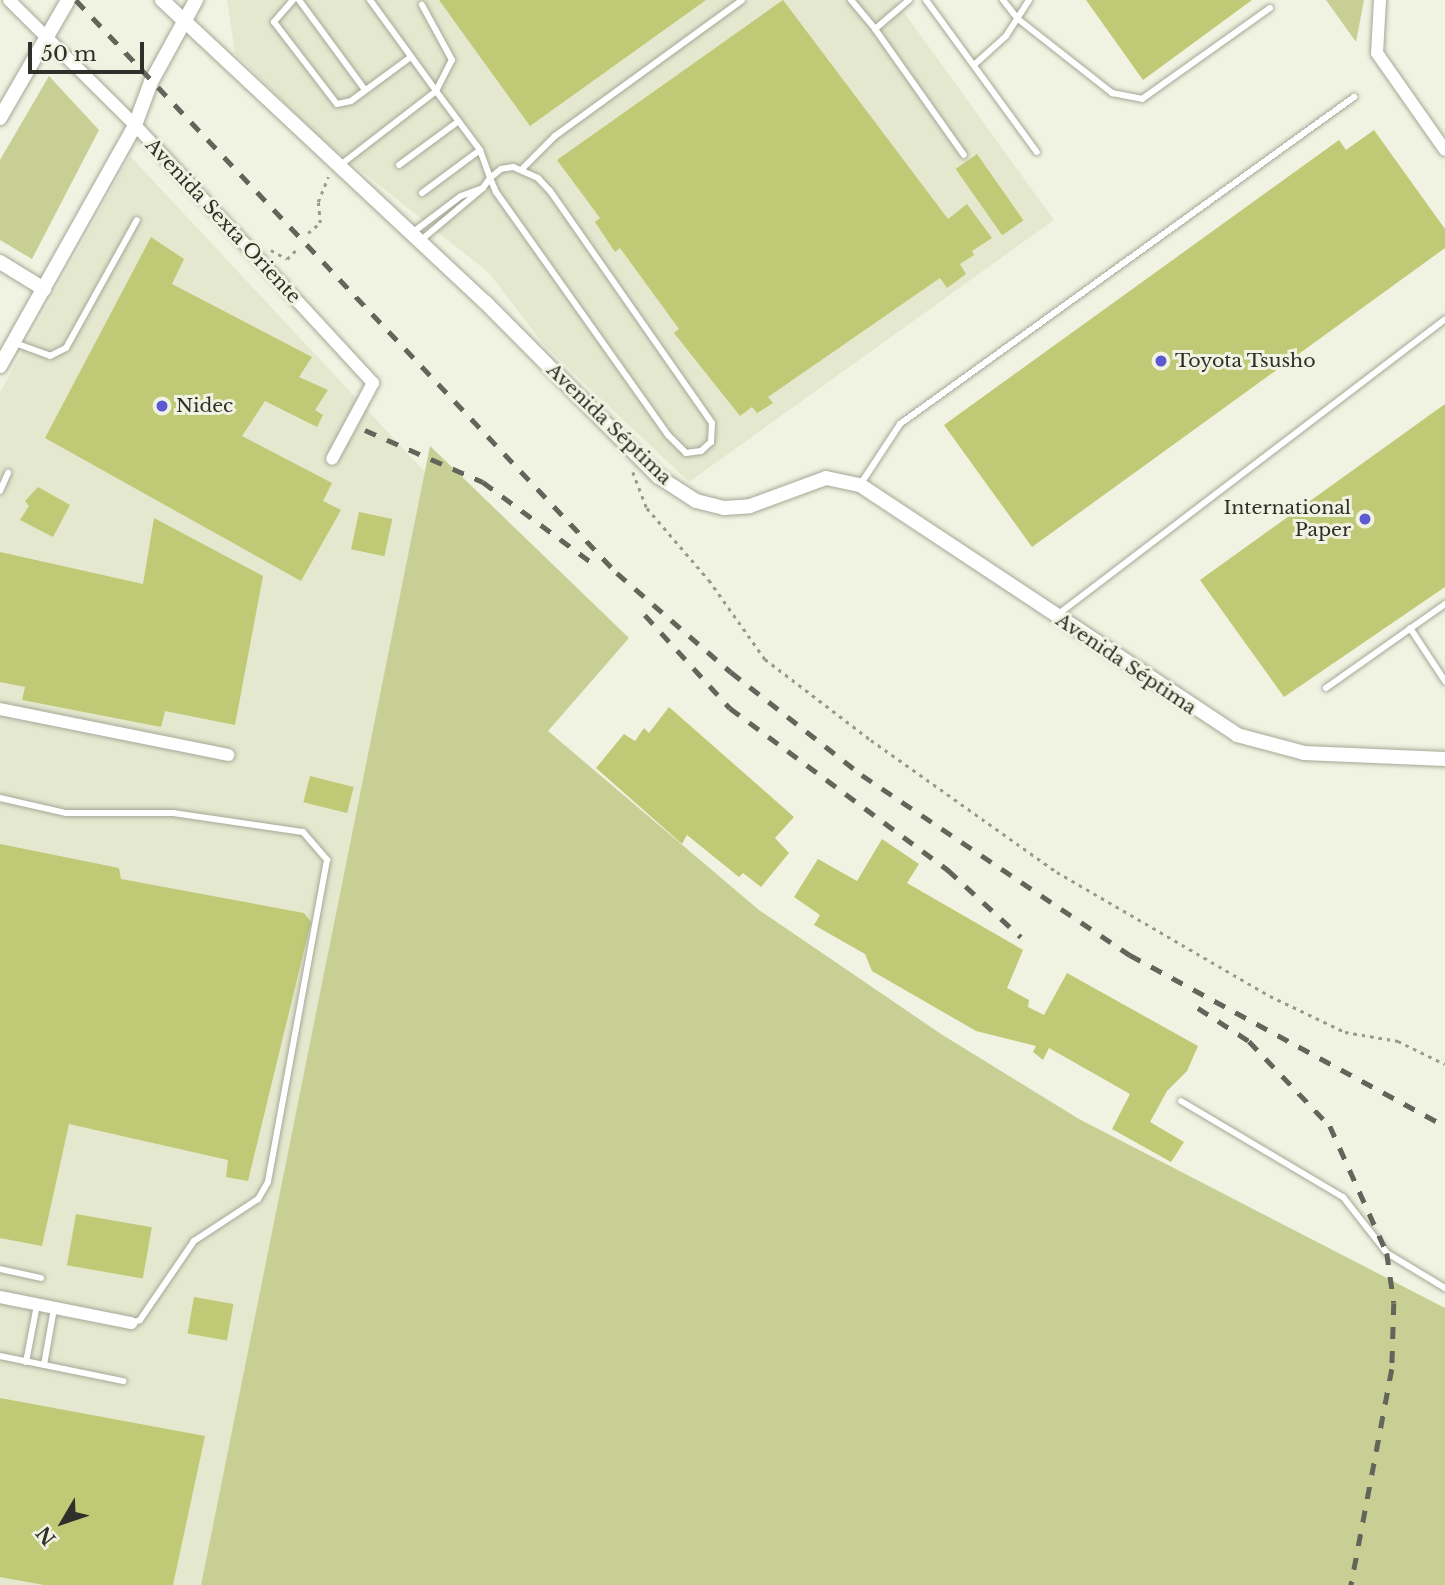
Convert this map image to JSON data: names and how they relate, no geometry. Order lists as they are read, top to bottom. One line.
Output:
{"streets":{"street":["Avenida Sexta Oriente","Avenida Séptima"]},"places":["Toyota Tsusho","Nidec","International Paper"],"scale_bar":"50 m","north":"bottom left"}
